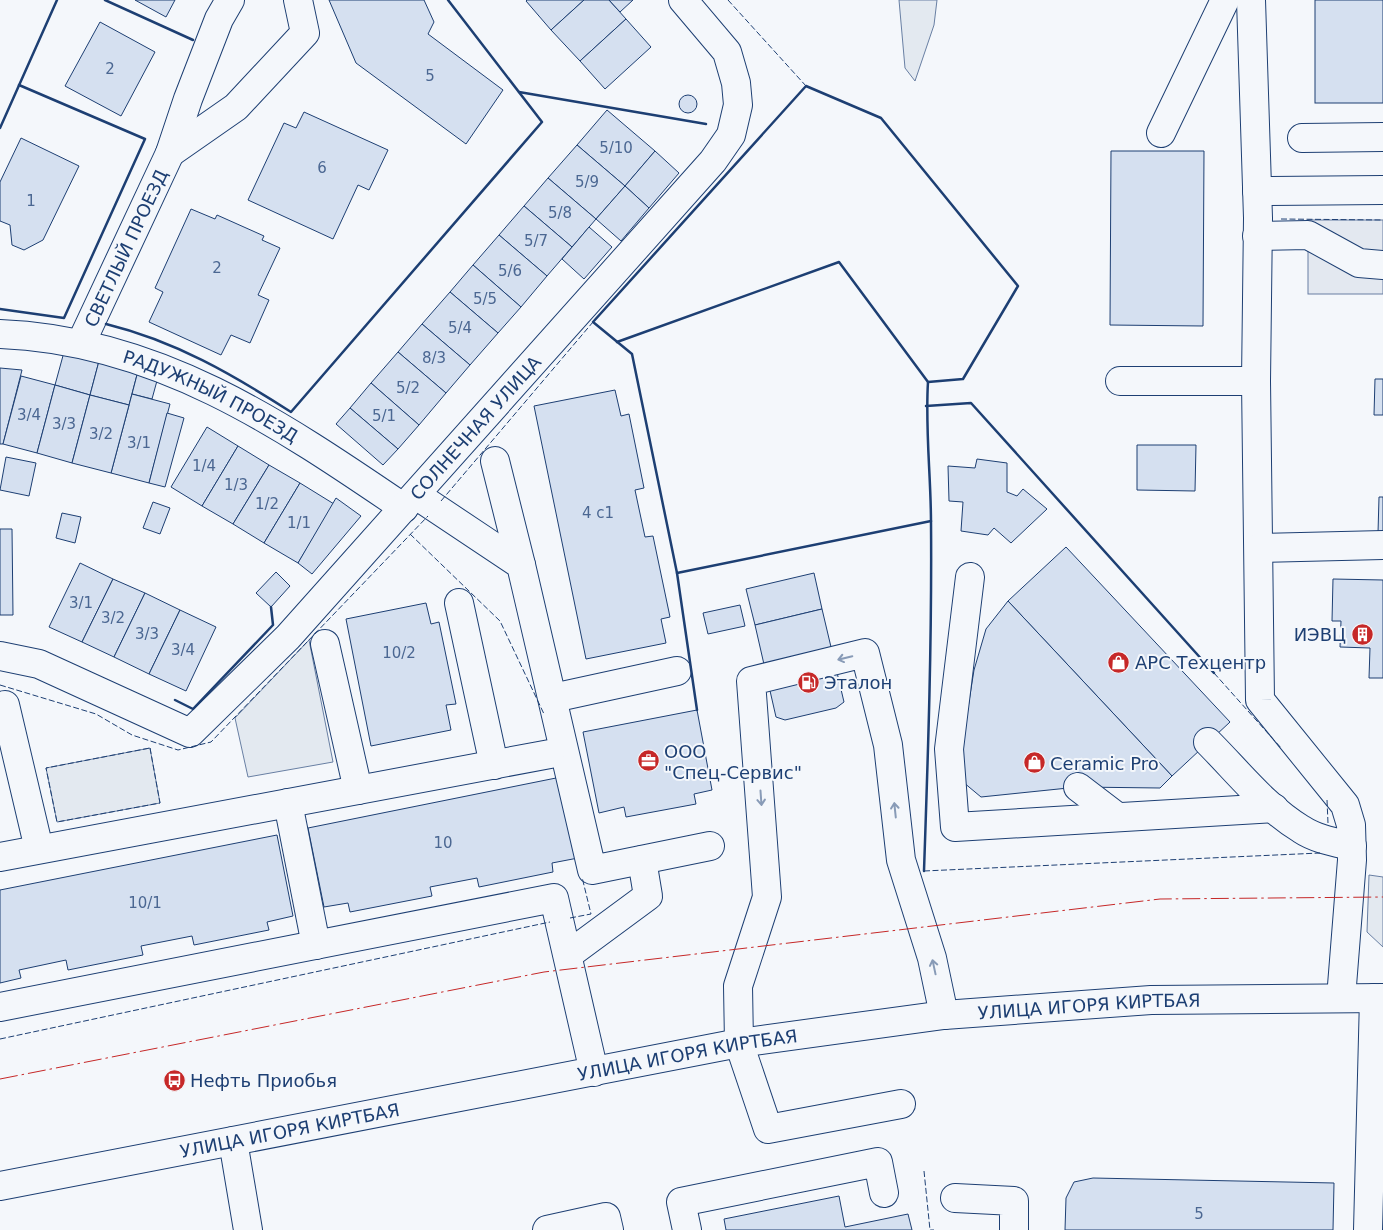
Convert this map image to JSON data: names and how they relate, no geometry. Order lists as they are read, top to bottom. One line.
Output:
{"streets":{"street":["СВЕТЛЫЙ ПРОЕЗД","РАДУЖНЫЙ ПРОЕЗД","СОЛНЕЧНАЯ УЛИЦА","УЛИЦА ИГОРЯ КИРТБАЯ"]},"crossings":[["СВЕТЛЫЙ ПРОЕЗД","РАДУЖНЫЙ ПРОЕЗД"],["РАДУЖНЫЙ ПРОЕЗД","СОЛНЕЧНАЯ УЛИЦА"]],"places":{"building":["ИЭВЦ"],"shop":["АРС Техцентр","Ceramic Pro"],"fuel station":["Эталон"],"office":["ООО \"Спец-Сервис\""],"bus stop":["Нефть Приобья"]},"house_numbers":["2","5","5/10","6","5/9","1","5/8","5/7","2","5/6","5/5","5/4","8/3","5/2","3/4","5/1","3/3","3/2","3/1","1/4","1/3","1/2","4 с1","1/1","3/1","3/2","3/3","3/4","10/2","10","10/1","5"]}
